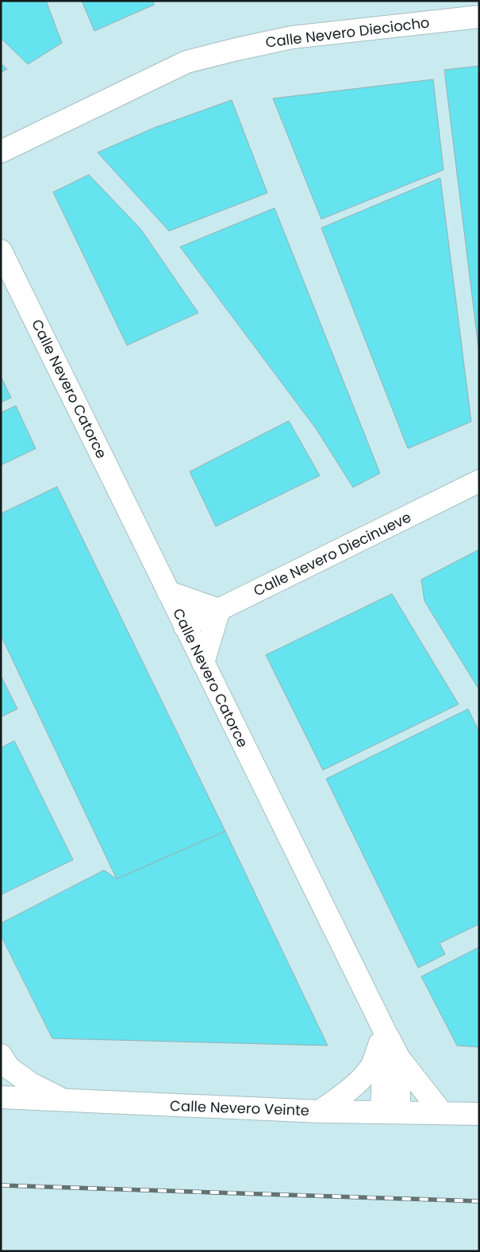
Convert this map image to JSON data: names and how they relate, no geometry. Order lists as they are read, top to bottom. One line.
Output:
{"streets":{"street":["Calle Nevero Dieciocho","Calle Nevero Catorce","Calle Nevero Diecinueve","Calle Nevero Veinte"]},"crossings":[["Calle Nevero Catorce","Calle Nevero Diecinueve"],["Calle Nevero Catorce","Calle Nevero Veinte"]]}
